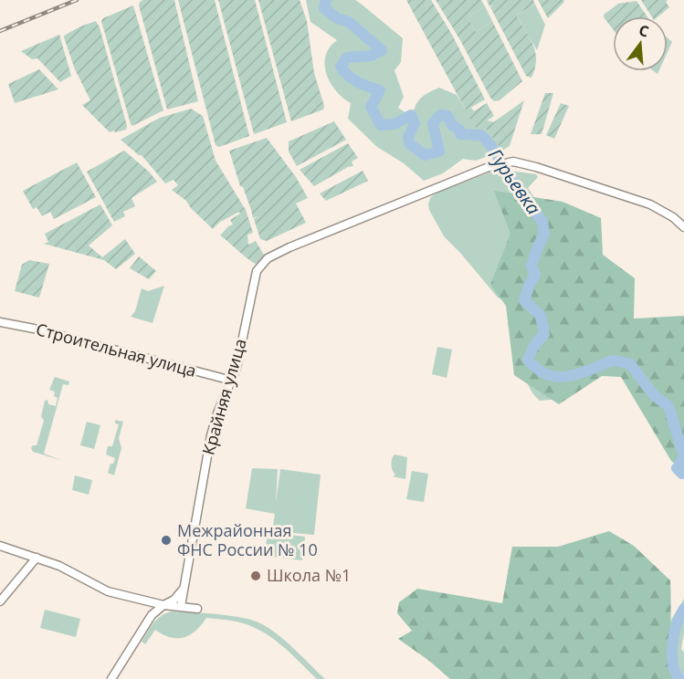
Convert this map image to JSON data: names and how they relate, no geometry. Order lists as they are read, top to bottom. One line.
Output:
{"streets":{"main road":["Строительная улица","Крайняя улица"]},"crossings":[["Строительная улица","Крайняя улица"]],"water":["Гурьевка"],"places":["Межрайонная ФНС России № 10","Школа №1"],"north":"top"}
